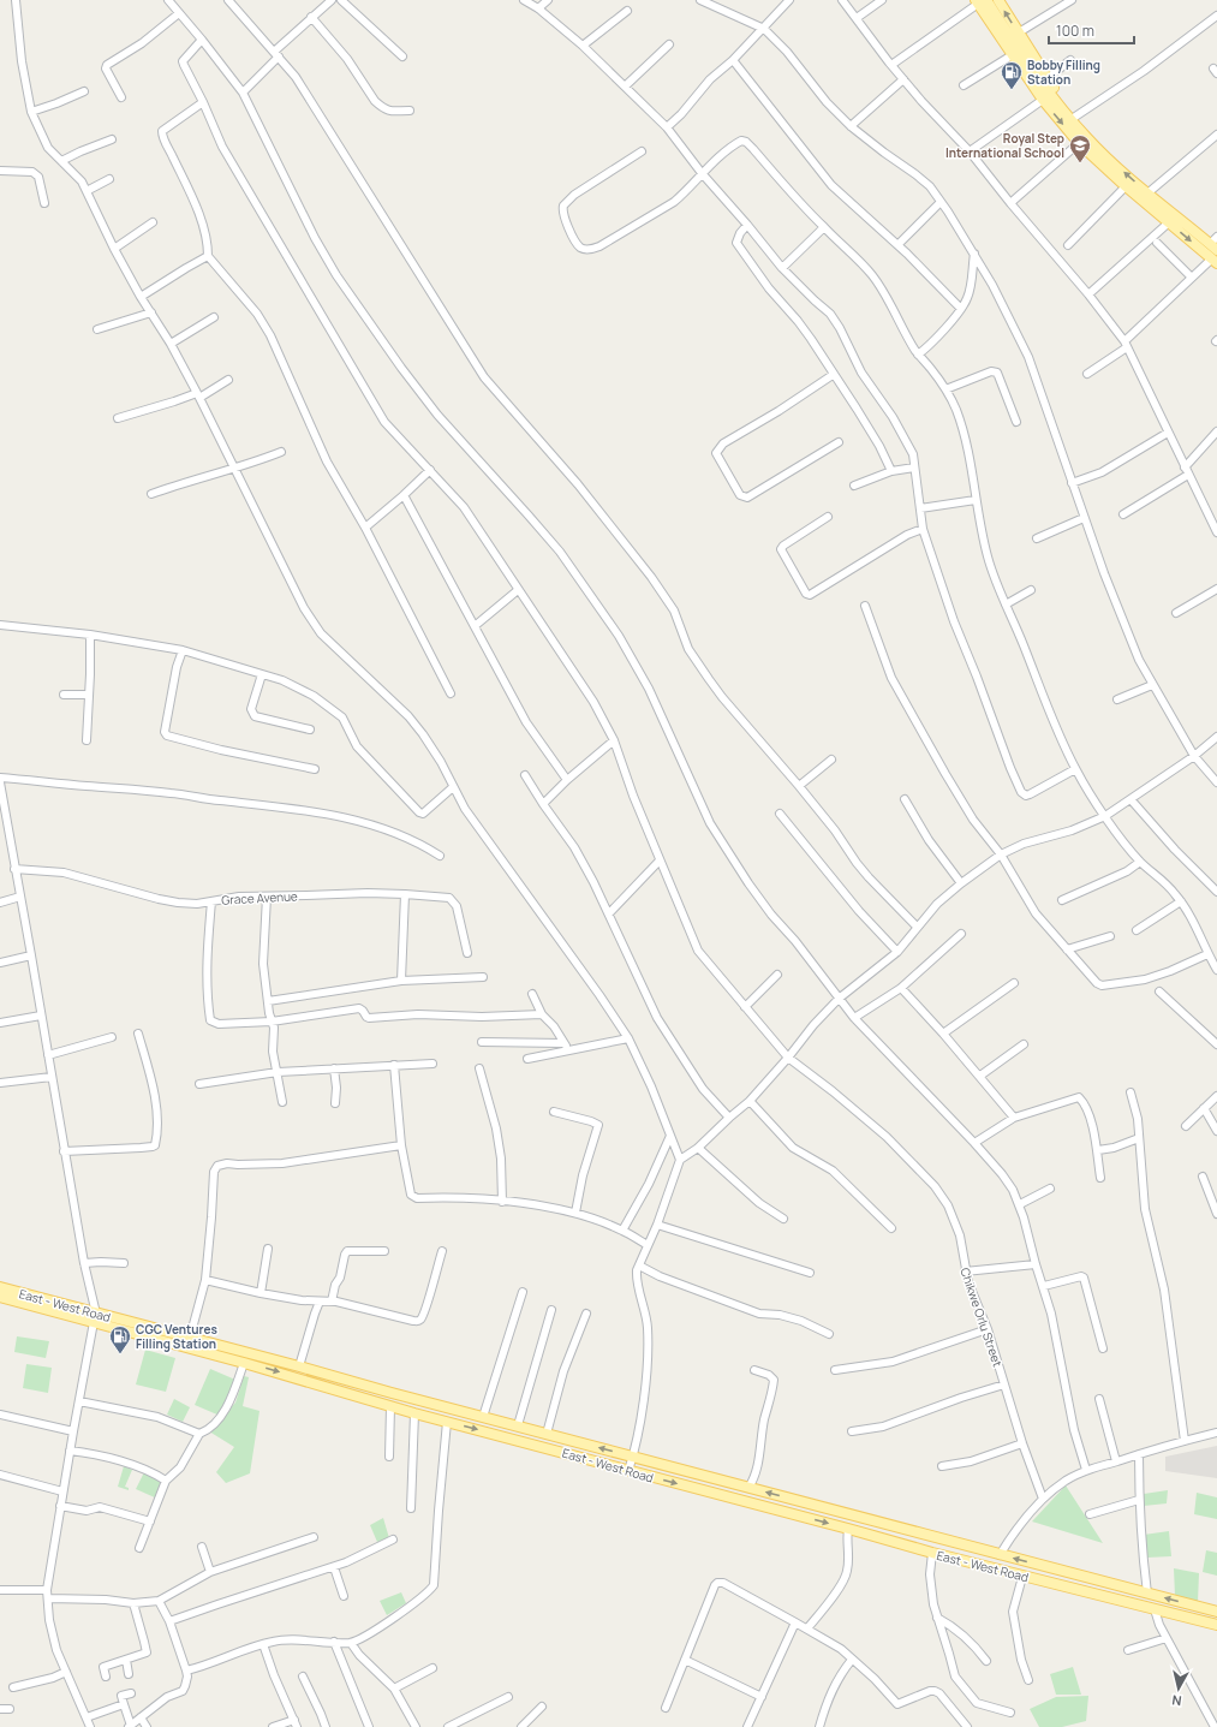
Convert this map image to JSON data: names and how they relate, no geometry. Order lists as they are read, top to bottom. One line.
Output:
{"streets":{"main road":["East - West Road"],"street":["Grace Avenue","Chikwe Orlu Street"]},"places":{"fuel station":["Bobby Filling Station","CGC Ventures Filling Station"],"school or university":["Royal Step International School"]},"scale_bar":"100 m","north":"bottom"}
